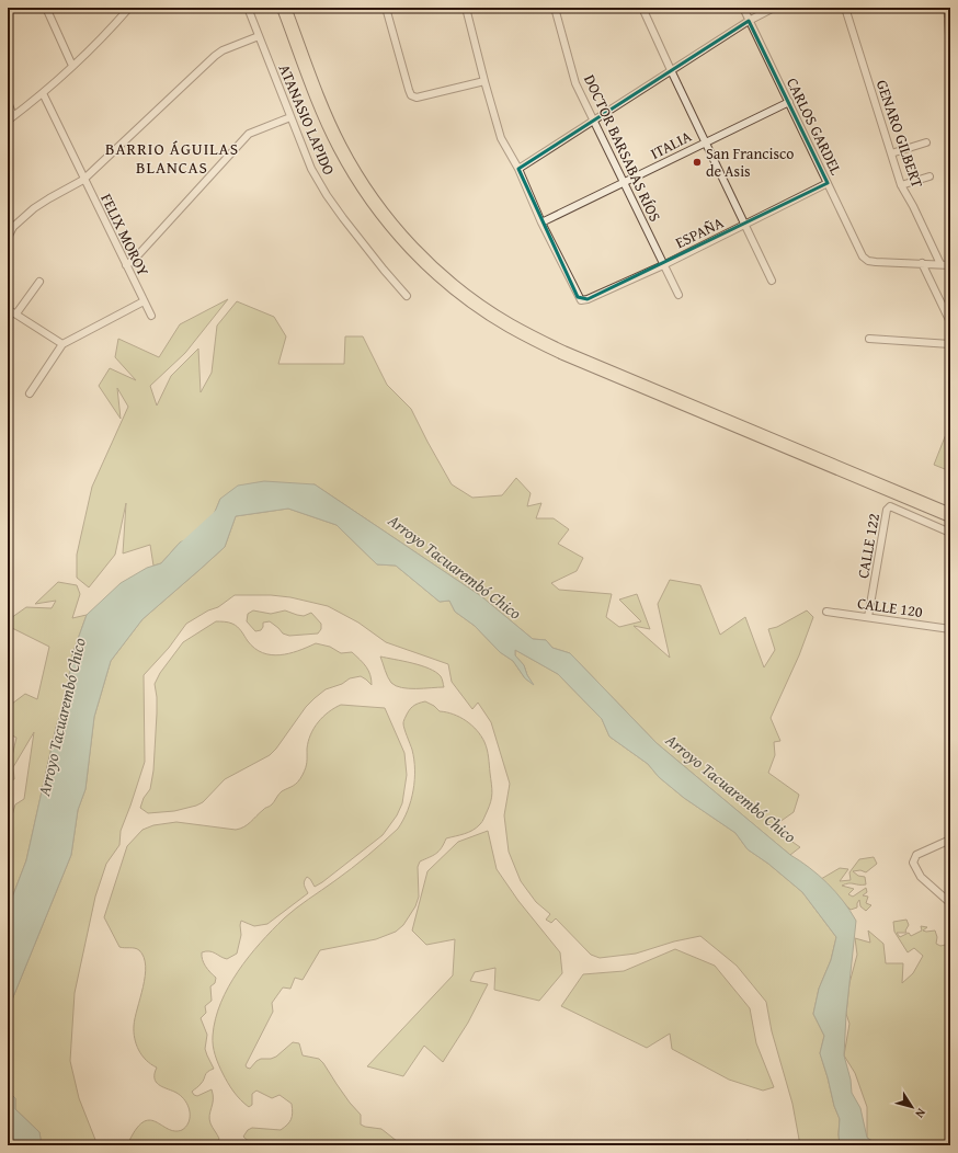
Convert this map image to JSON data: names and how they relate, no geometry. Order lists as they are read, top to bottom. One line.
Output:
{"streets":{"street":["ATANASIO LAPIDO","CARLOS GARDEL","GENARO GILBERT","ITALIA","DOCTOR BARSABAS RÍOS","ESPAÑA","FELIX MOROY","CALLE 122","CALLE 120"]},"crossings":[["CARLOS GARDEL","ITALIA"],["CARLOS GARDEL","ESPAÑA"],["ITALIA","DOCTOR BARSABAS RÍOS"],["ITALIA","ESPAÑA"],["DOCTOR BARSABAS RÍOS","ESPAÑA"],["CALLE 122","CALLE 120"]],"districts":["BARRIO ÁGUILAS BLANCAS"],"water":["Arroyo Tacuarembó Chico"],"places":["San Francisco de Asis"],"north":"bottom right"}
